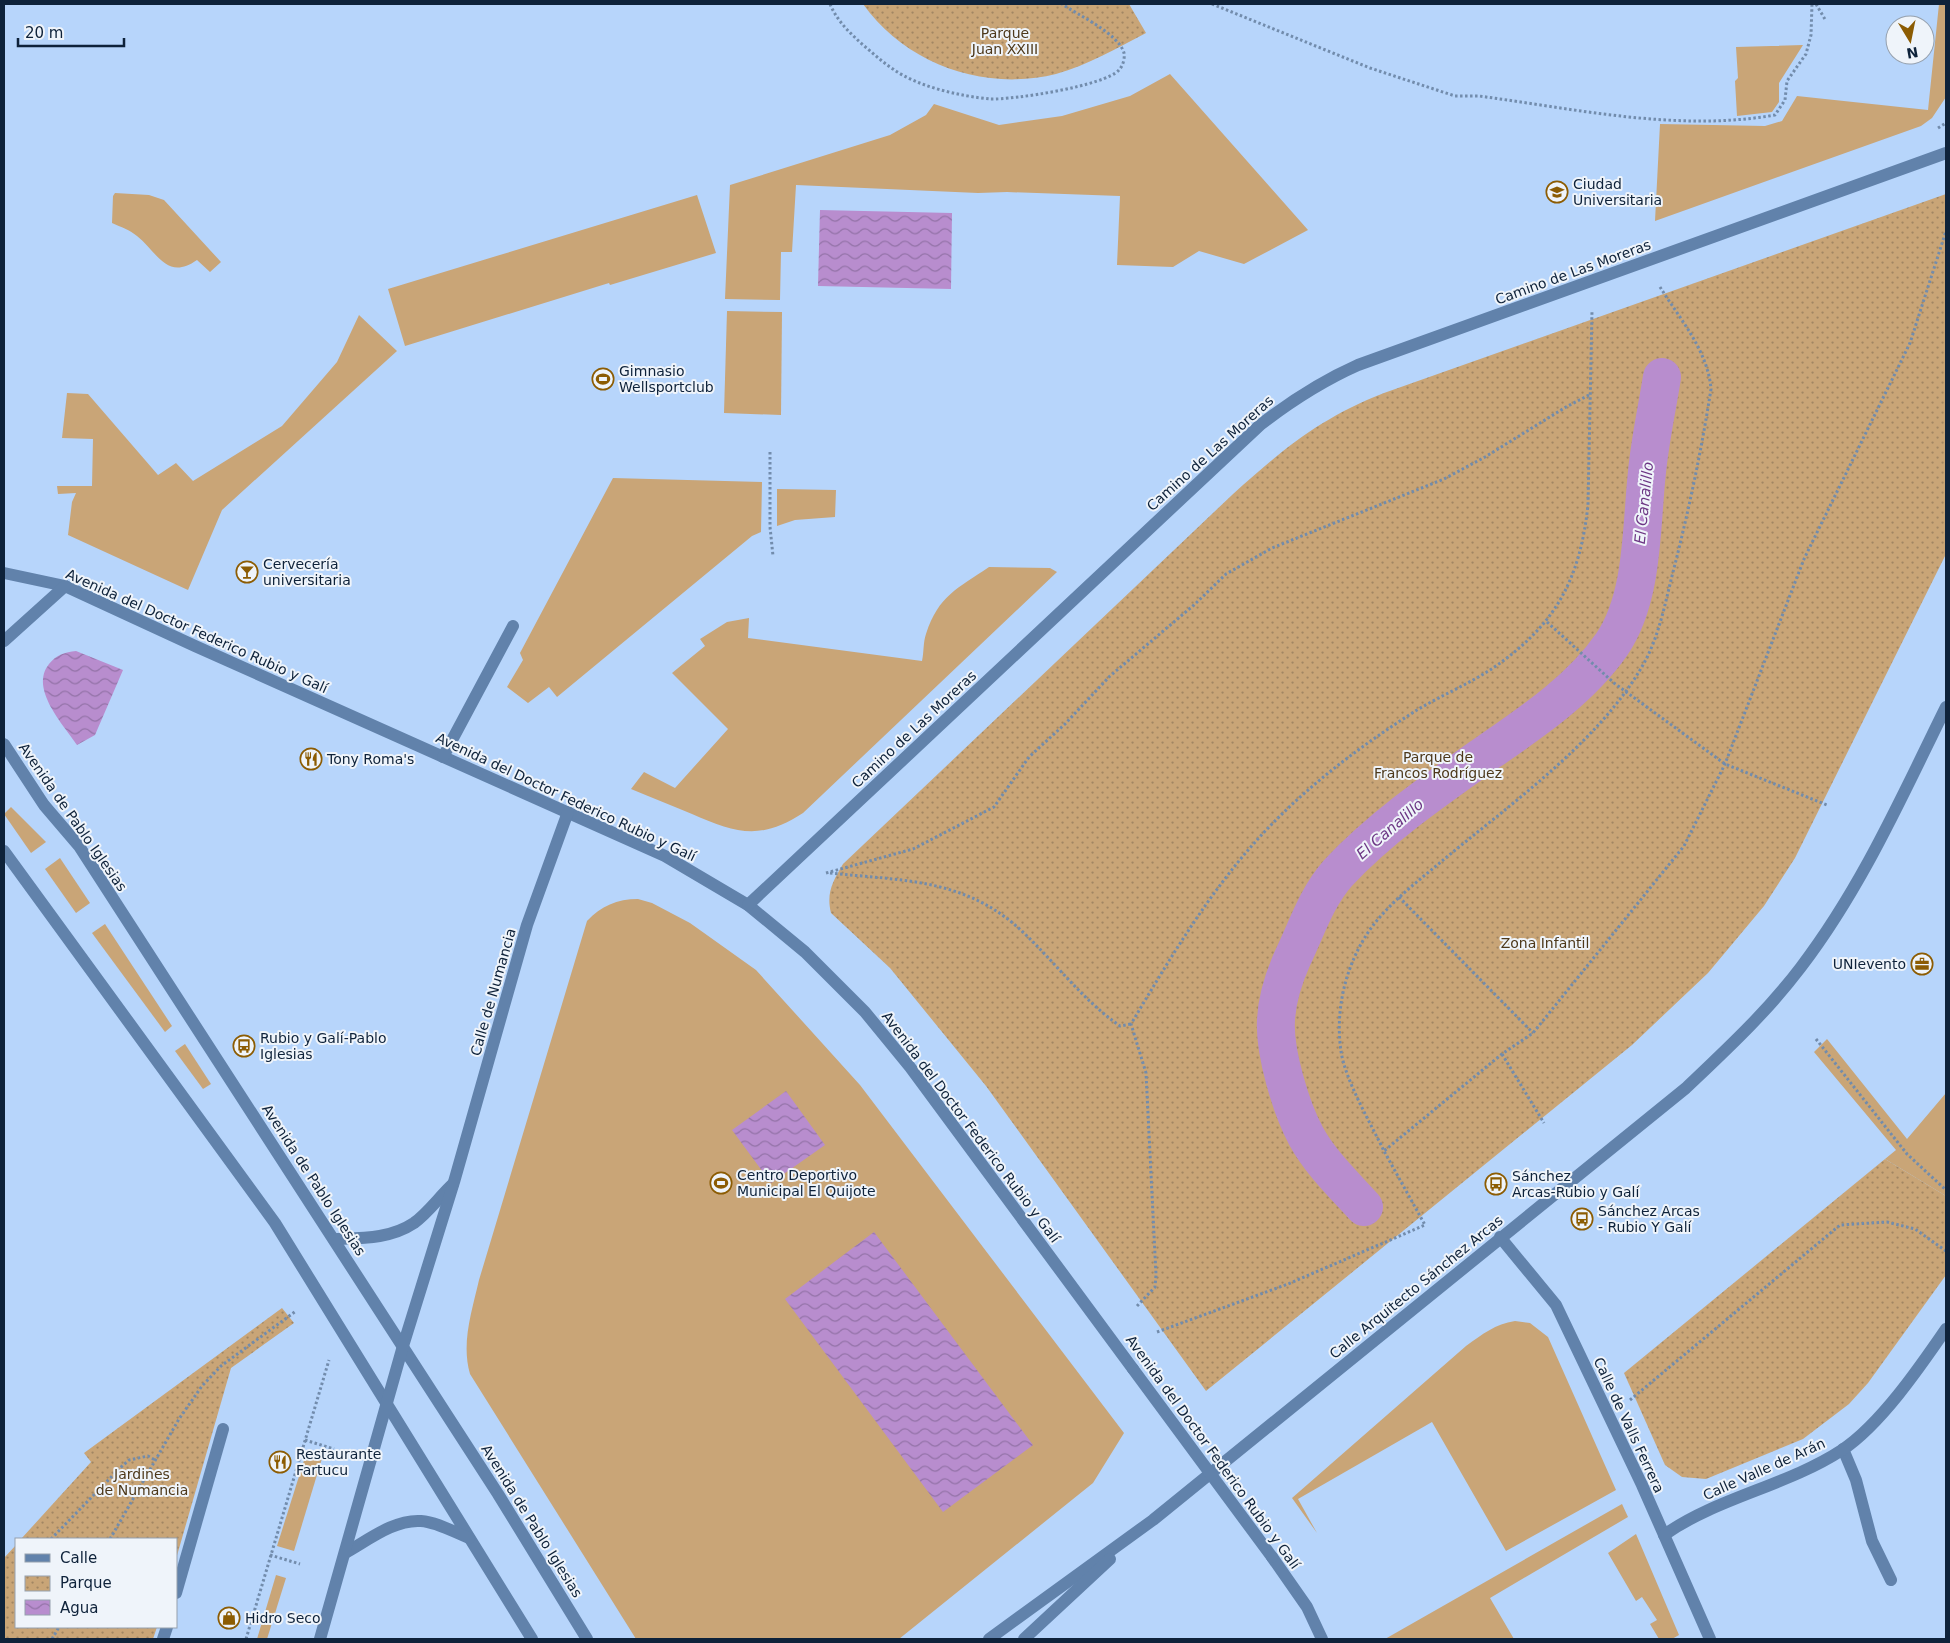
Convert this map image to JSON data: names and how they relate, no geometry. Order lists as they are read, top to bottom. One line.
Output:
{"streets":{"street":["Camino de Las Moreras","Avenida del Doctor Federico Rubio y Galí","Avenida de Pablo Iglesias","Calle de Numancia","Calle Arquitecto Sánchez Arcas","Calle de Valls Ferrera","Calle Valle de Arán"]},"crossings":[["Camino de Las Moreras","Avenida del Doctor Federico Rubio y Galí"],["Avenida del Doctor Federico Rubio y Galí","Calle de Numancia"],["Avenida de Pablo Iglesias","Calle de Numancia"],["Calle Arquitecto Sánchez Arcas","Calle de Valls Ferrera"],["Calle de Valls Ferrera","Calle Valle de Arán"]],"water":["El Canalillo"],"parks":["Parque Juan XXIII","Parque de Francos Rodríguez","Zona Infantil","Jardines de Numancia"],"places":{"school or university":["Ciudad Universitaria"],"sports":["Gimnasio Wellsportclub","Centro Deportivo Municipal El Quijote"],"bar":["Cervecería universitaria"],"restaurant":["Tony Roma's","Restaurante Fartucu"],"office":["UNIevento"],"bus stop":["Rubio y Galí-Pablo Iglesias","Sánchez Arcas-Rubio y Galí","Sánchez Arcas - Rubio Y Galí"],"shop":["Hidro Seco"]},"legend":["Calle","Parque","Agua"],"scale_bar":"20 m","north":"bottom"}
